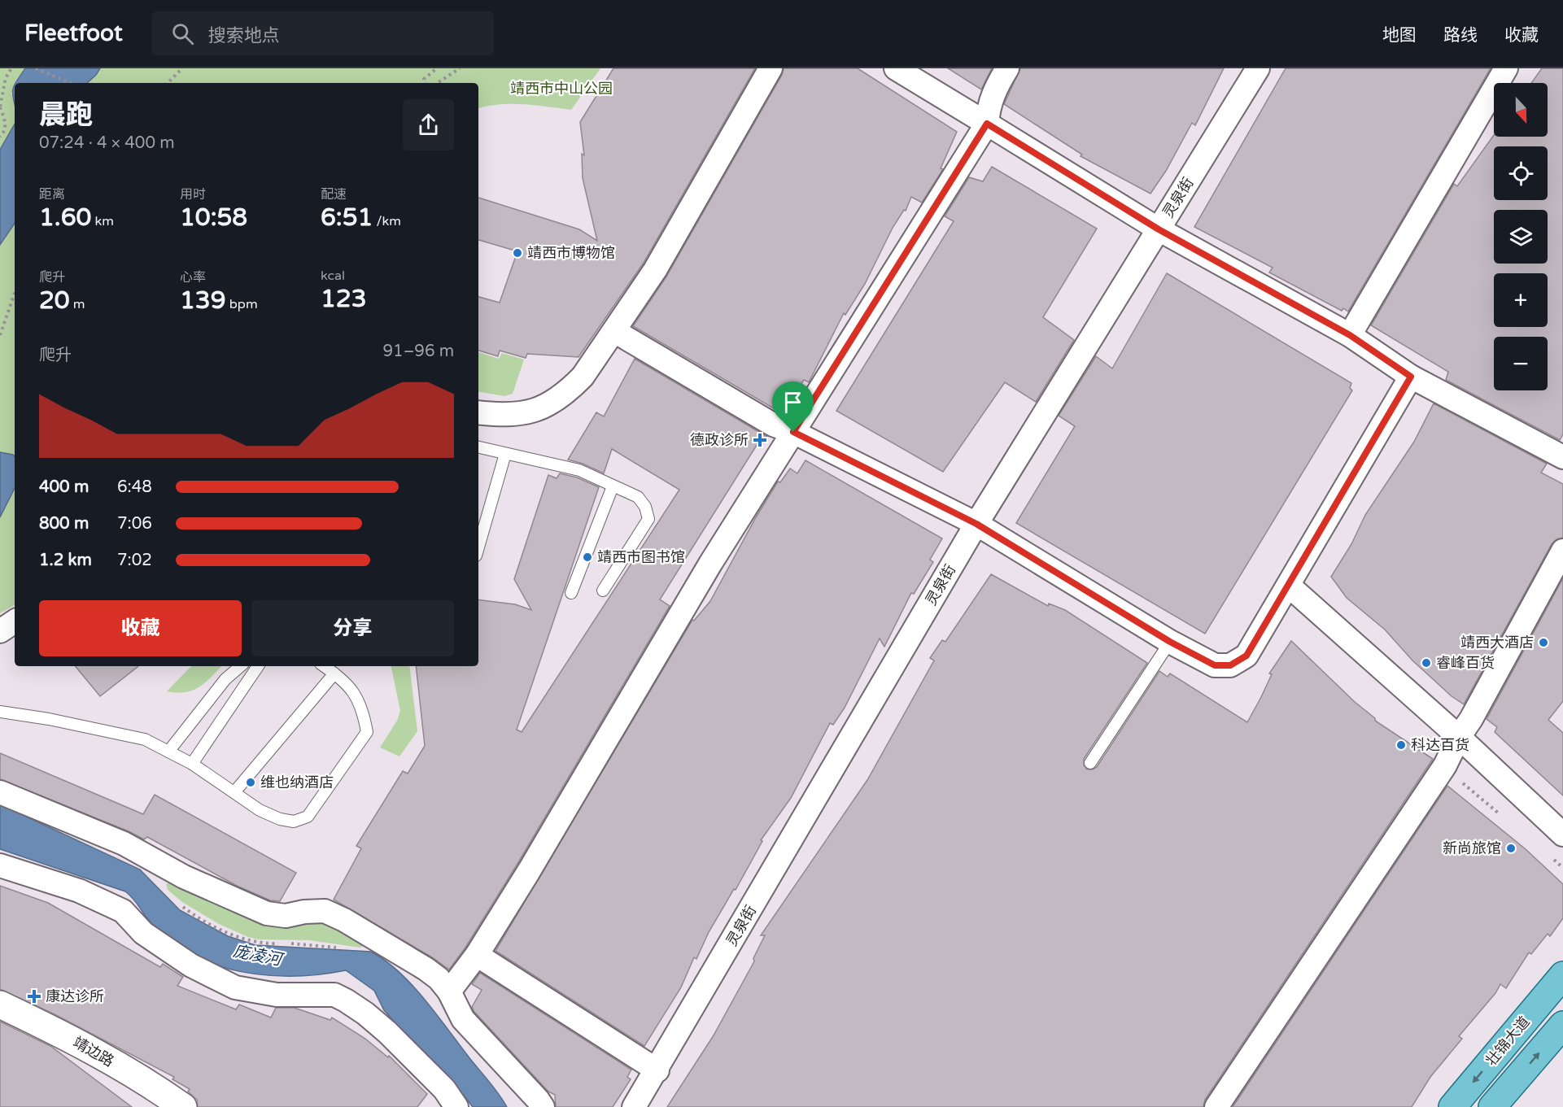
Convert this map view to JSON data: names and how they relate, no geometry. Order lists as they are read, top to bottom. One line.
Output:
{"streets":{"main road":["壮锦大道","靖边路"],"street":["灵泉街"]},"water":["庞凌河"],"parks":["靖西市中山公园"],"places":{"other":["靖西市博物馆","靖西市图书馆","靖西大酒店","睿峰百货","科达百货","维也纳酒店","新尚旅馆"],"health":["德政诊所","康达诊所"]},"north":"bottom","page":{"header":"Fleetfoot","search":"搜索地点","nav":["地图","路线","收藏"],"map_buttons":["+","−"],"heading":["晨跑","07:24 · 4 × 400 m"],"stats":[["距离","1.60 km"],["用时","10:58"],["配速","6:51 /km"],["爬升","20 m"],["心率","139 bpm"],["kcal","123"]],"chart":["爬升","91–96 m"],"list":[{"name":"400 m","note":"6:48"},{"name":"800 m","note":"7:06"},{"name":"1.2 km","note":"7:02"}],"buttons":["收藏","分享"]}}
